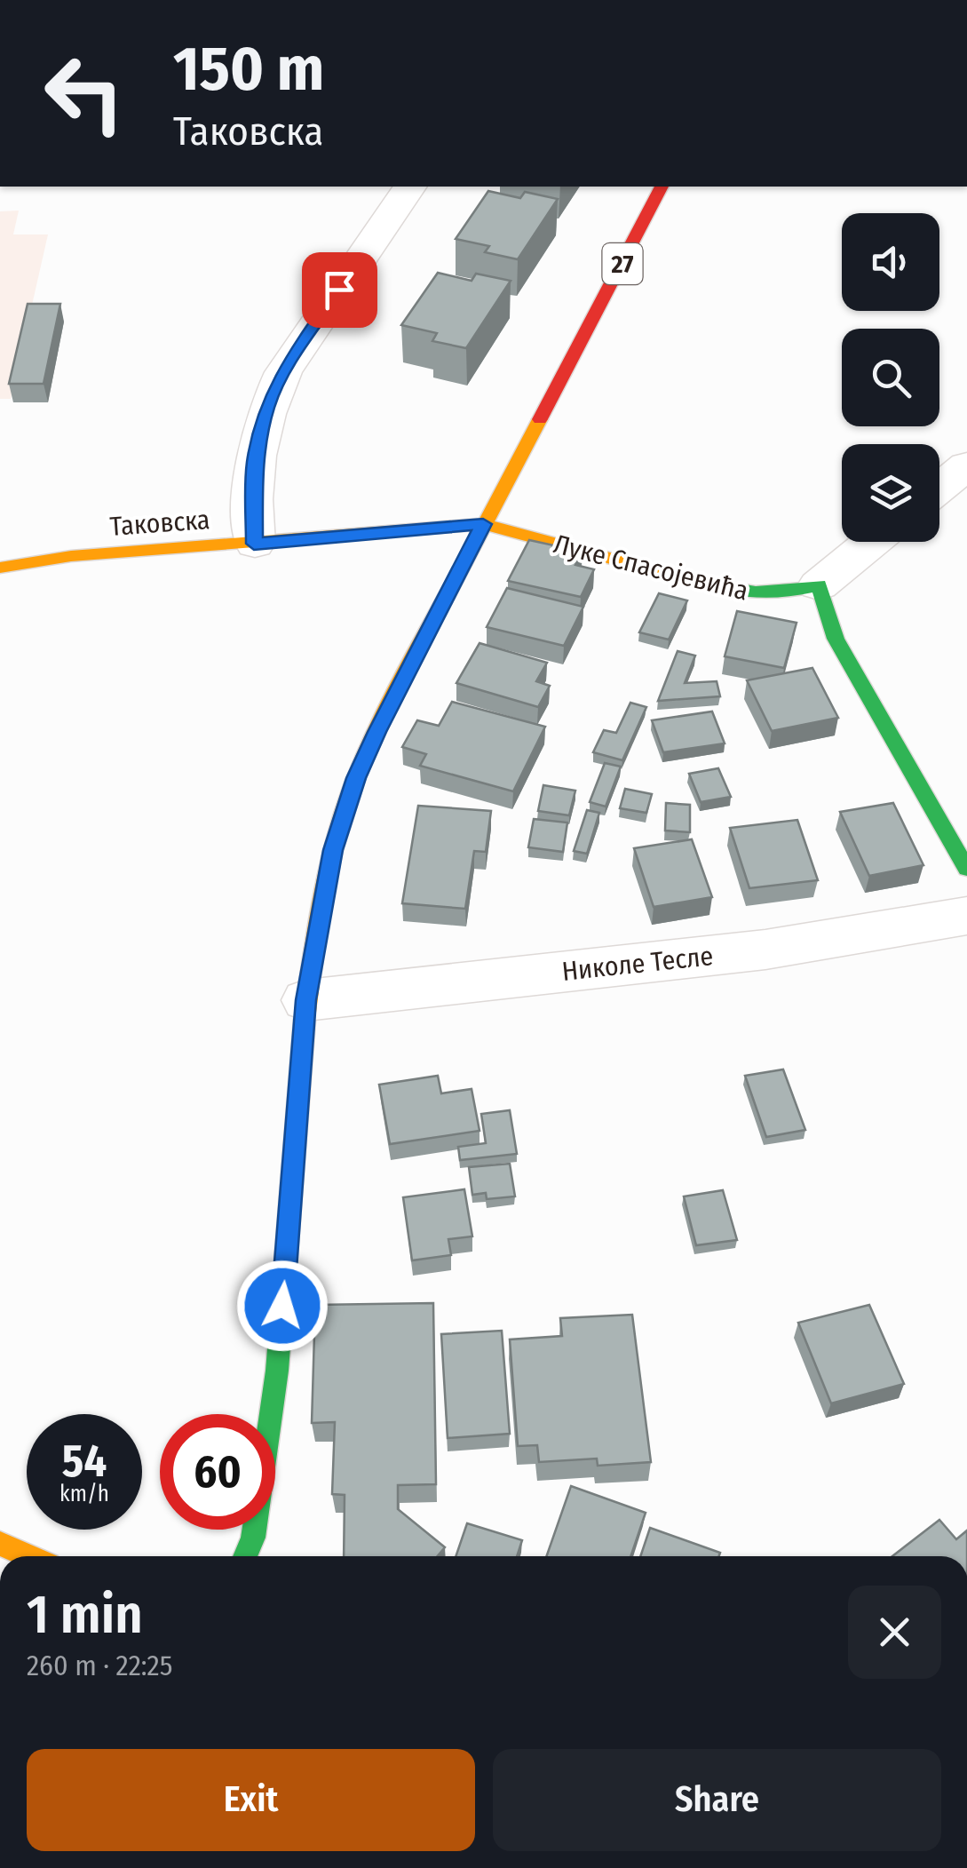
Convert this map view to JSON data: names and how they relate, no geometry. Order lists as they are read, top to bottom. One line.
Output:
{"streets":{"main road":["27","Таковска","Луке Спасојевића"],"street":["Николе Тесле"]},"crossings":[["27","Таковска"],["27","Луке Спасојевића"],["27","Николе Тесле"],["Таковска","Луке Спасојевића"]],"page":{"turn":["150 m","Таковска"],"speed":"54 km/h","limit":"60","heading":["1 min","260 m · 22:25"],"buttons":["Exit","Share"]}}
